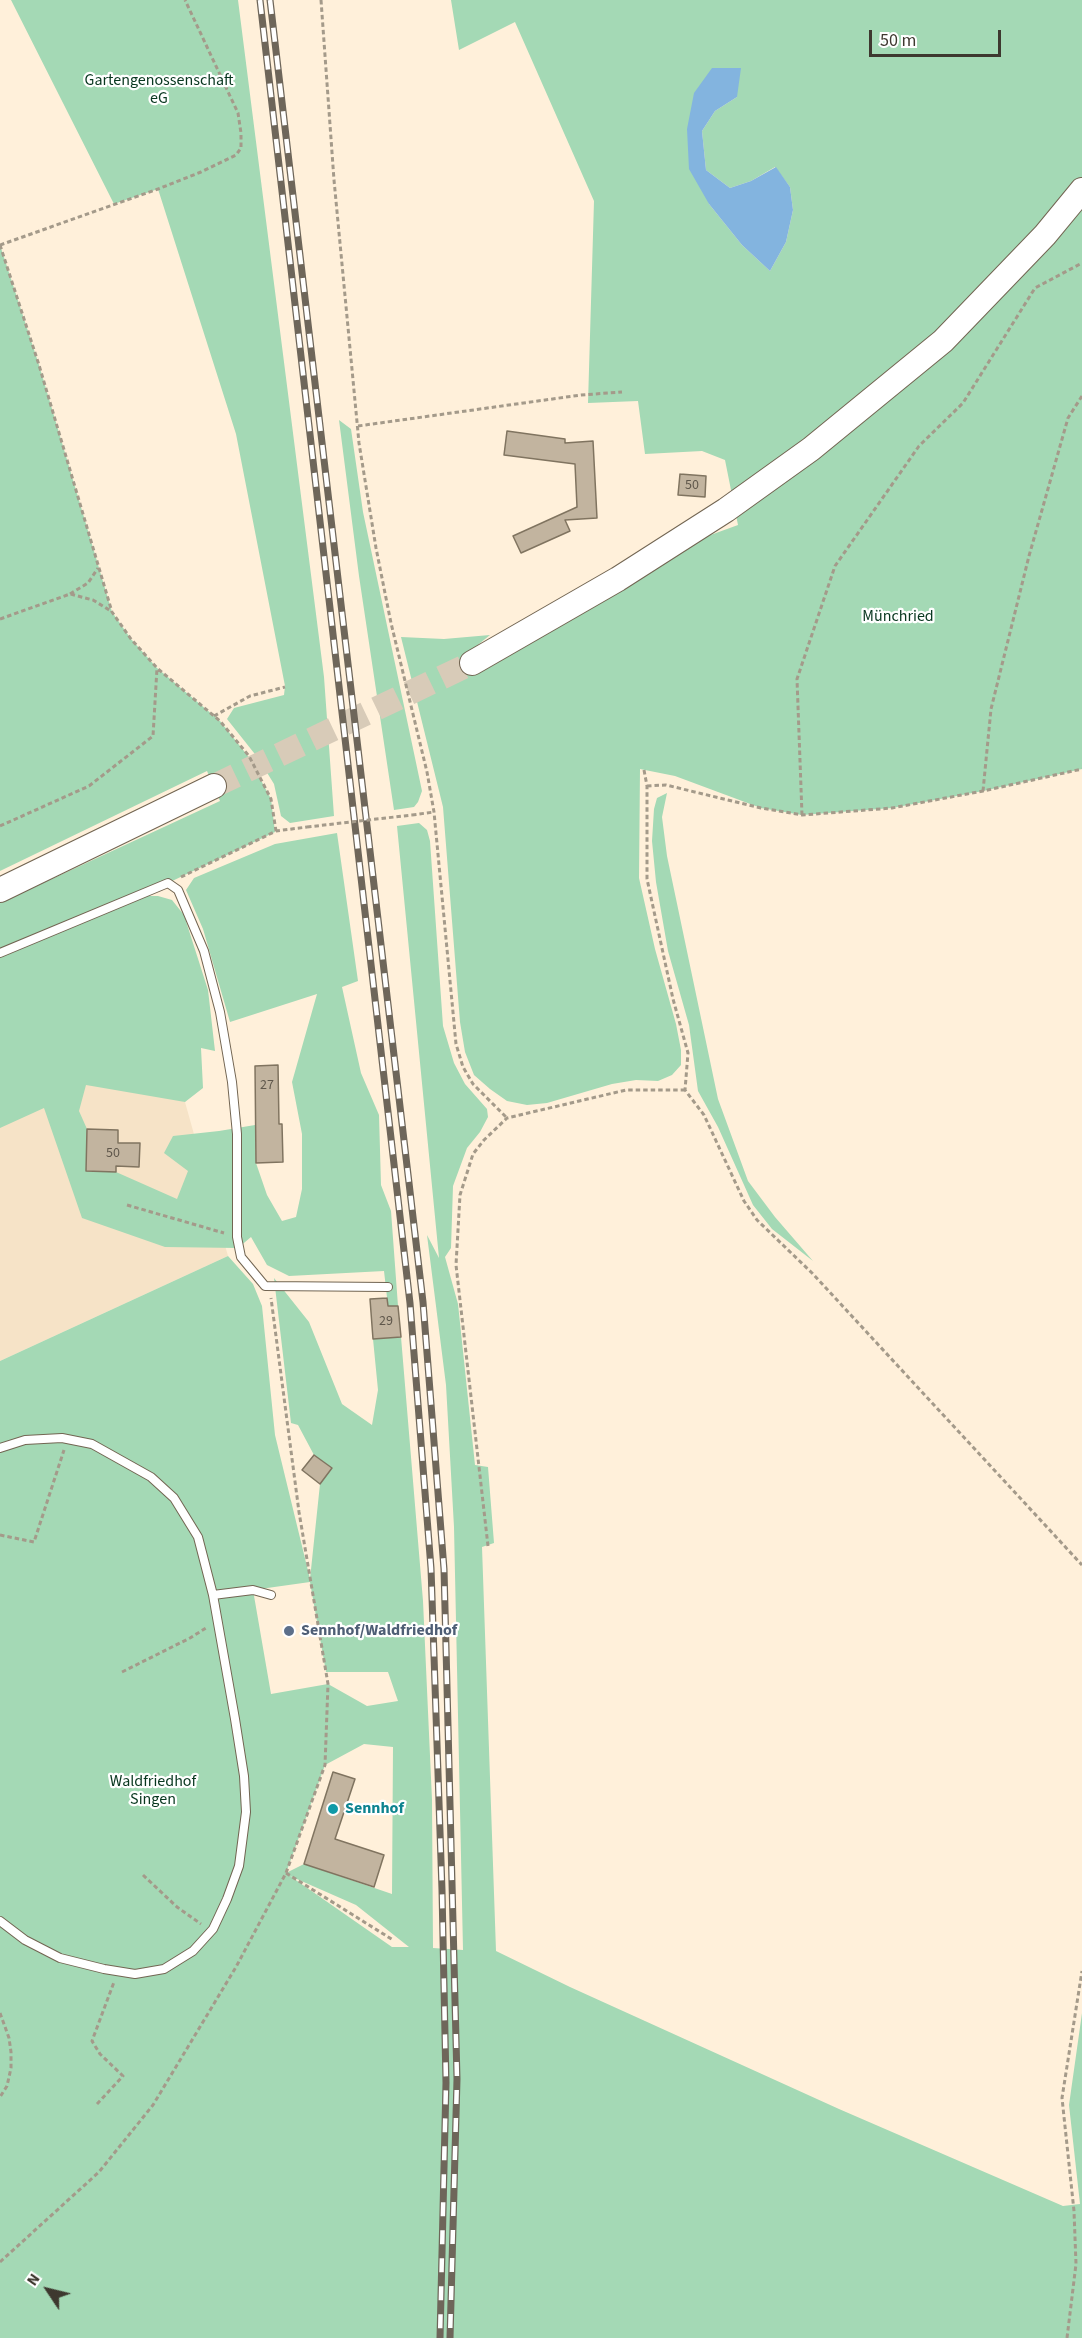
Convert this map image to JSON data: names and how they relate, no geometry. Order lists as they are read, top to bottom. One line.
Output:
{"parks":["Gartengenossenschaft eG","Münchried","Waldfriedhof Singen"],"places":["Sennhof/Waldfriedhof","Sennhof"],"house_numbers":["50","27","50","29"],"scale_bar":"50 m","north":"top left"}
